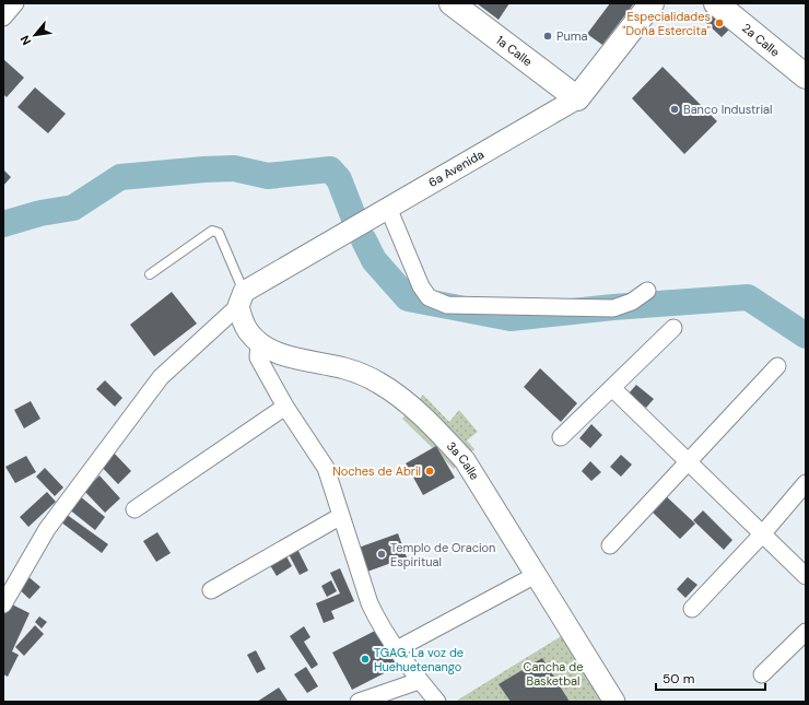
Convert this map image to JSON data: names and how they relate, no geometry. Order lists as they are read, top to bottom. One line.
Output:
{"streets":{"main road":["2a Calle","1a Calle","6a Avenida"],"street":["3a Calle"]},"crossings":[["1a Calle","6a Avenida"],["6a Avenida","3a Calle"]],"parks":["Cancha de Basketbal"],"places":["Especialidades \"Doña Estercita\"","Puma","Banco Industrial","Noches de Abril","Templo de Oracion Espiritual","TGAG, La voz de Huehuetenango"],"scale_bar":"50 m","north":"bottom left"}
